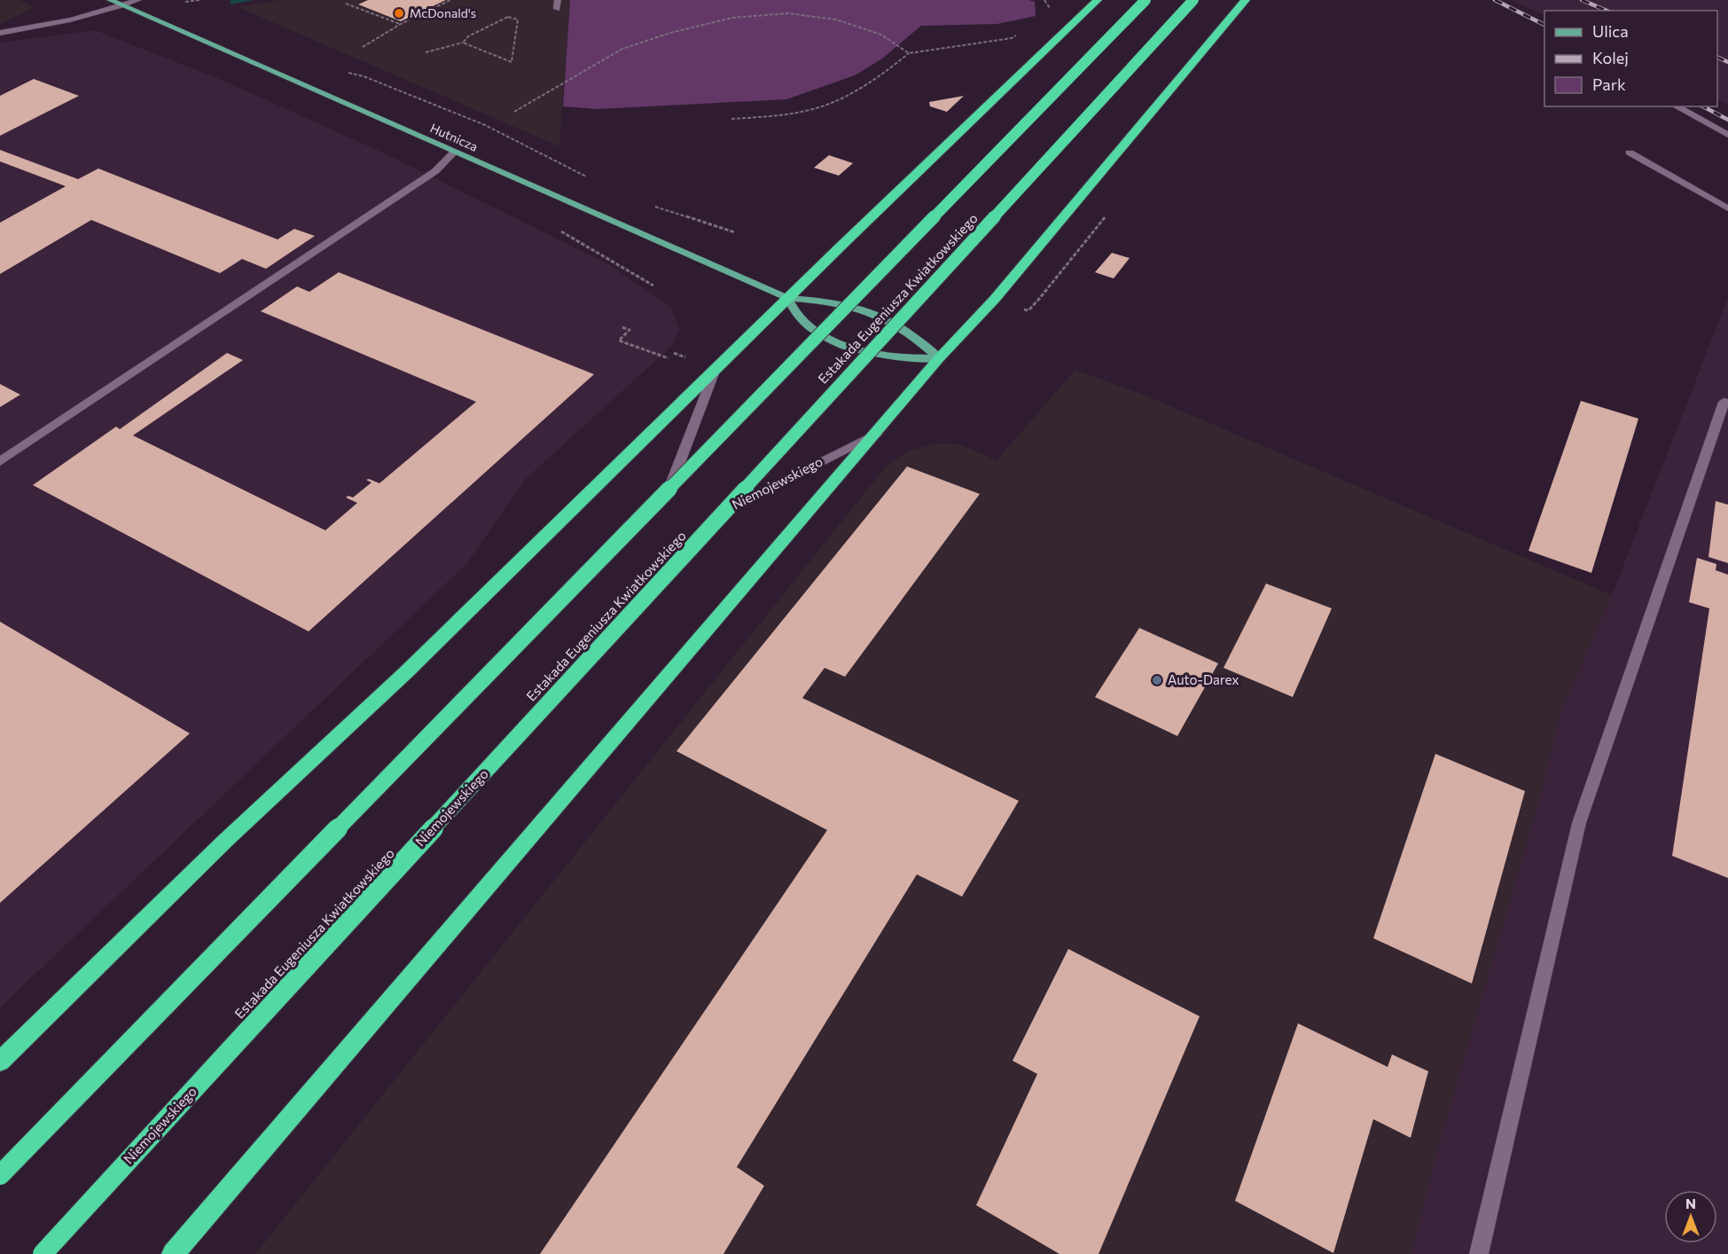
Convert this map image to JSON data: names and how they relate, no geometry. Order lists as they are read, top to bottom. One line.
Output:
{"streets":{"highway":["Estakada Eugeniusza Kwiatkowskiego"],"main road":["Hutnicza"],"street":["Niemojewskiego"]},"crossings":[["Estakada Eugeniusza Kwiatkowskiego","Niemojewskiego"]],"places":["McDonald's","Auto-Darex"],"legend":["Ulica","Kolej","Park"],"north":"top"}
